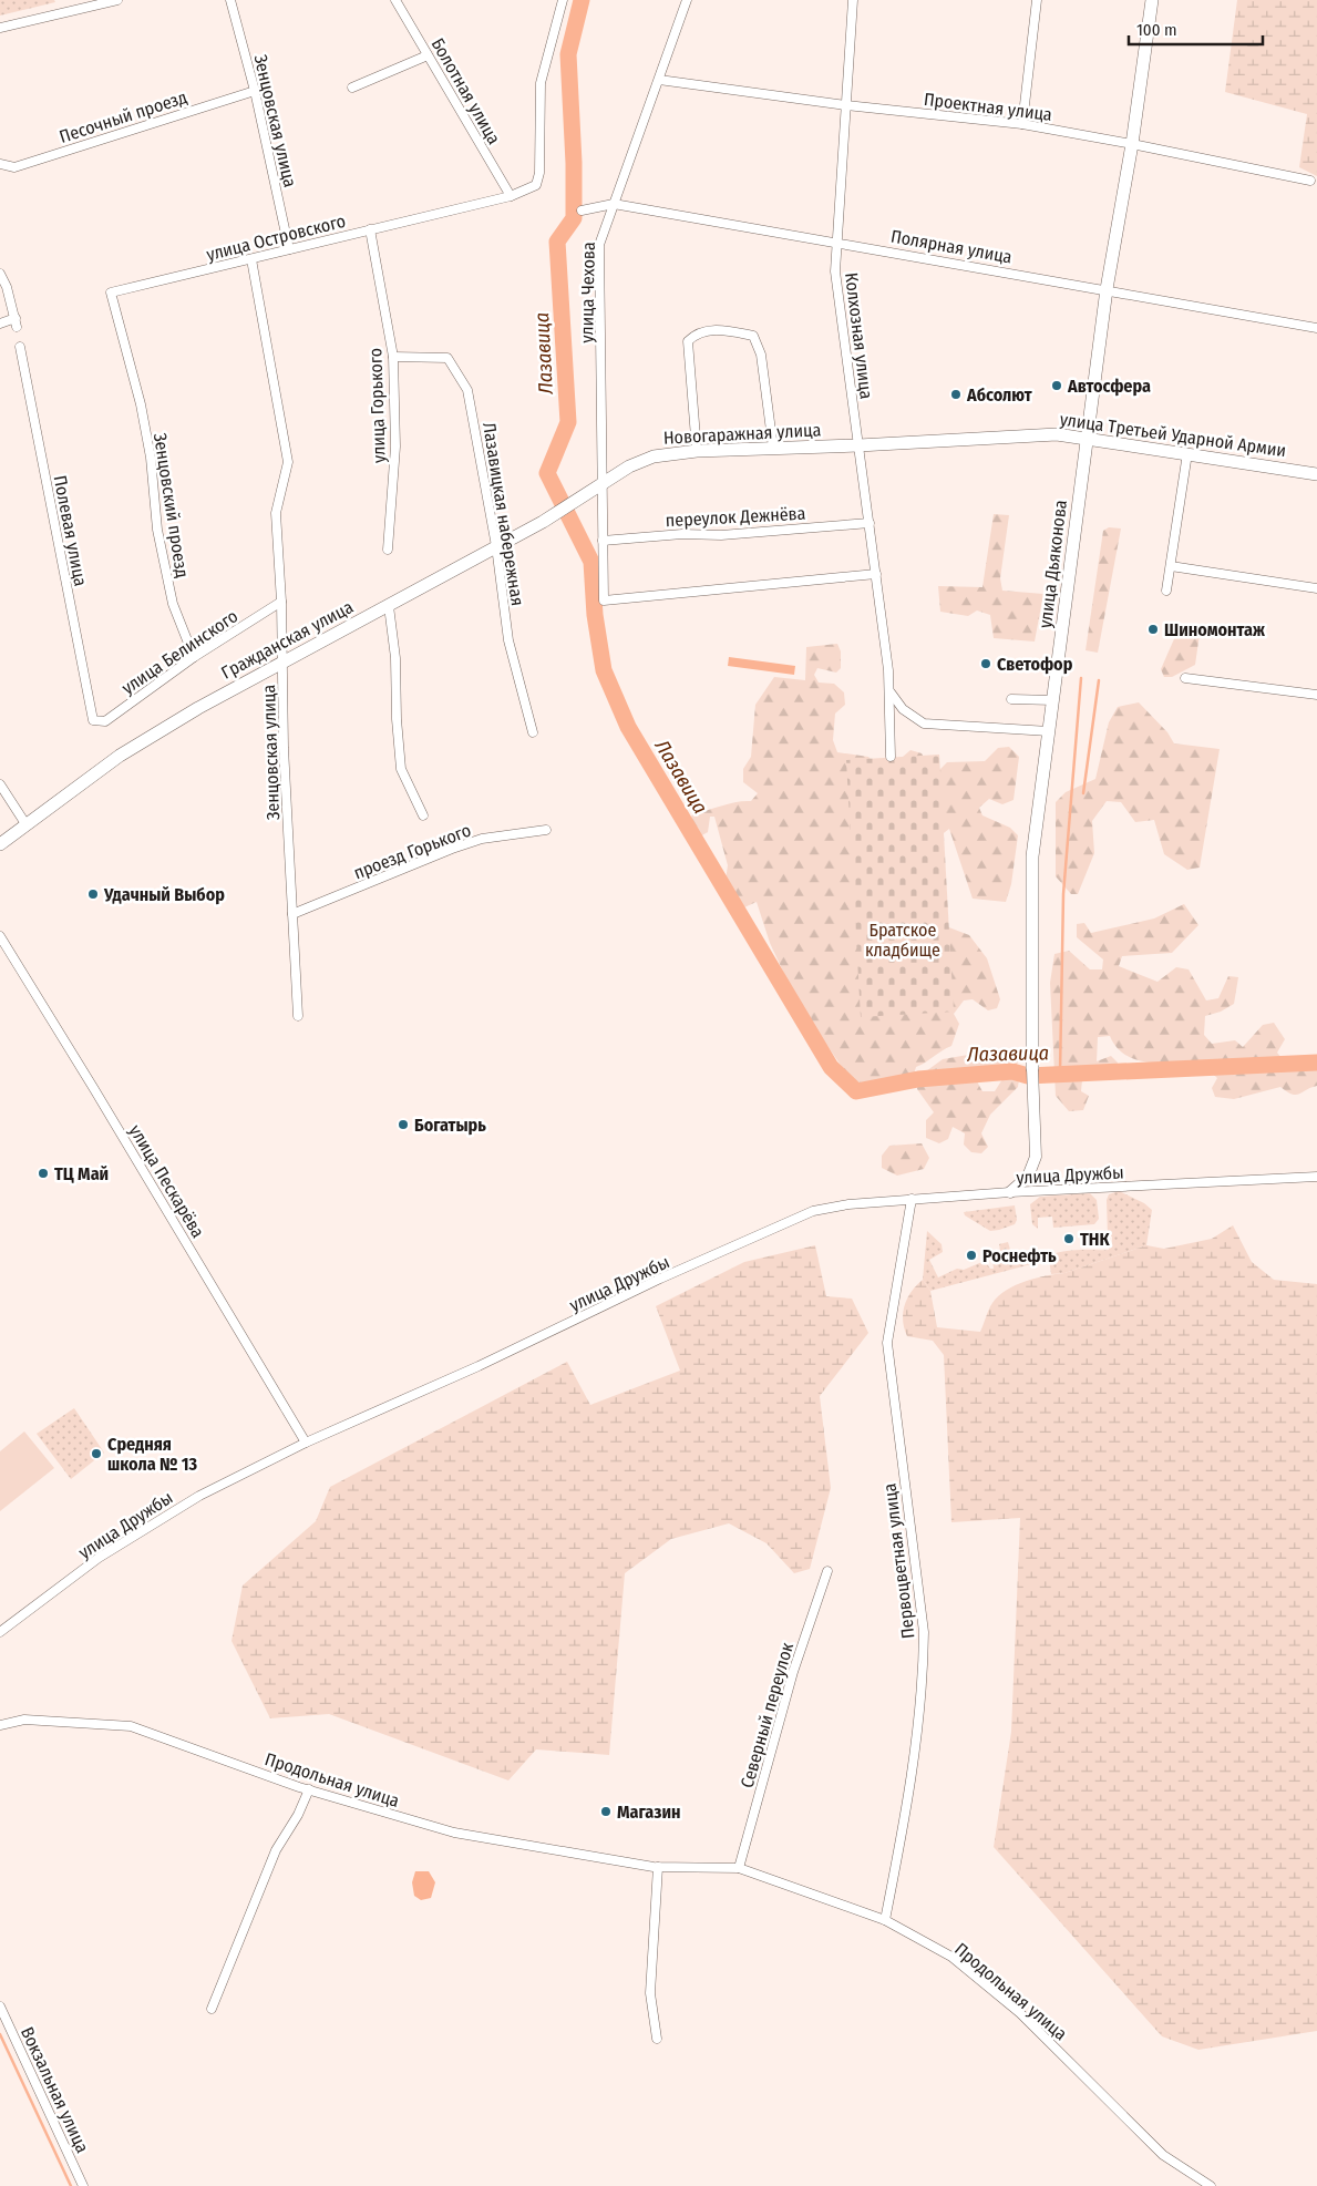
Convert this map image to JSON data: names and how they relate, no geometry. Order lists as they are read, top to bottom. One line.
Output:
{"streets":{"main road":["Новогаражная улица","улица Третьей Ударной Армии","улица Дьяконова","Гражданская улица"],"street":["Болотная улица","Проектная улица","Песочный проезд","Зенцовская улица","улица Островского","Полярная улица","улица Чехова","Колхозная улица","улица Горького","Зенцовский проезд","Лазавицкая набережная","переулок Дежнёва","Полевая улица","улица Белинского","проезд Горького","улица Дружбы","улица Пескарёва","Первоцветная улица","Северный переулок","Продольная улица","Вокзальная улица"]},"crossings":[["Болотная улица","улица Островского"],["Проектная улица","улица Чехова"],["Проектная улица","Колхозная улица"],["Проектная улица","улица Дьяконова"],["Песочный проезд","Зенцовская улица"],["Зенцовская улица","улица Островского"],["Зенцовская улица","Гражданская улица"],["Зенцовская улица","улица Белинского"],["Зенцовская улица","проезд Горького"],["улица Островского","улица Горького"],["улица Островского","Зенцовский проезд"],["Полярная улица","улица Чехова"],["Полярная улица","Колхозная улица"],["Полярная улица","улица Дьяконова"],["улица Чехова","Колхозная улица"],["улица Чехова","Новогаражная улица"],["улица Чехова","переулок Дежнёва"],["улица Чехова","Гражданская улица"],["Колхозная улица","Новогаражная улица"],["Колхозная улица","улица Третьей Ударной Армии"],["Колхозная улица","переулок Дежнёва"],["улица Горького","Лазавицкая набережная"],["Новогаражная улица","улица Третьей Ударной Армии"],["Новогаражная улица","Гражданская улица"],["улица Третьей Ударной Армии","улица Дьяконова"],["Зенцовский проезд","улица Белинского"],["Лазавицкая набережная","Гражданская улица"],["Полевая улица","улица Белинского"],["улица Дьяконова","улица Дружбы"],["улица Дружбы","улица Пескарёва"],["улица Дружбы","Первоцветная улица"],["Первоцветная улица","Продольная улица"],["Северный переулок","Продольная улица"]],"water":["Лазавица"],"parks":["Братское кладбище"],"places":["Автосфера","Абсолют","Шиномонтаж","Светофор","Удачный Выбор","Богатырь","ТЦ Май","ТНК","Роснефть","Средняя школа № 13","Магазин"],"scale_bar":"100 m"}
